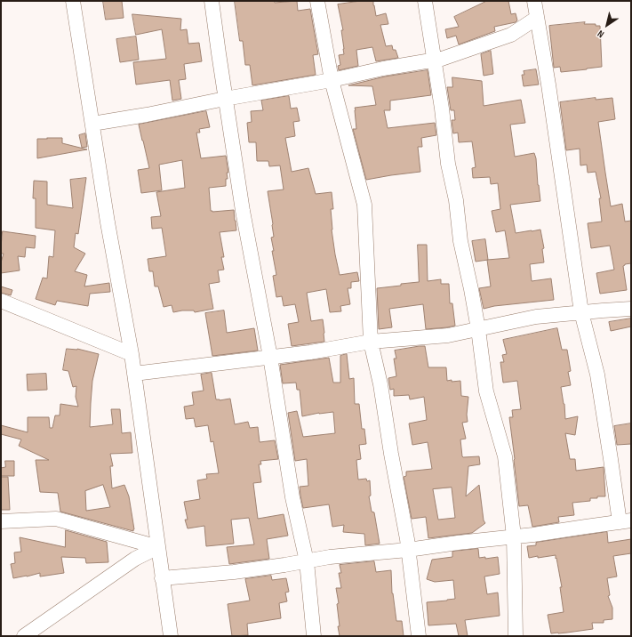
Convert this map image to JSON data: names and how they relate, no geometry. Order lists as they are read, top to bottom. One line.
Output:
{"north":"bottom left"}
